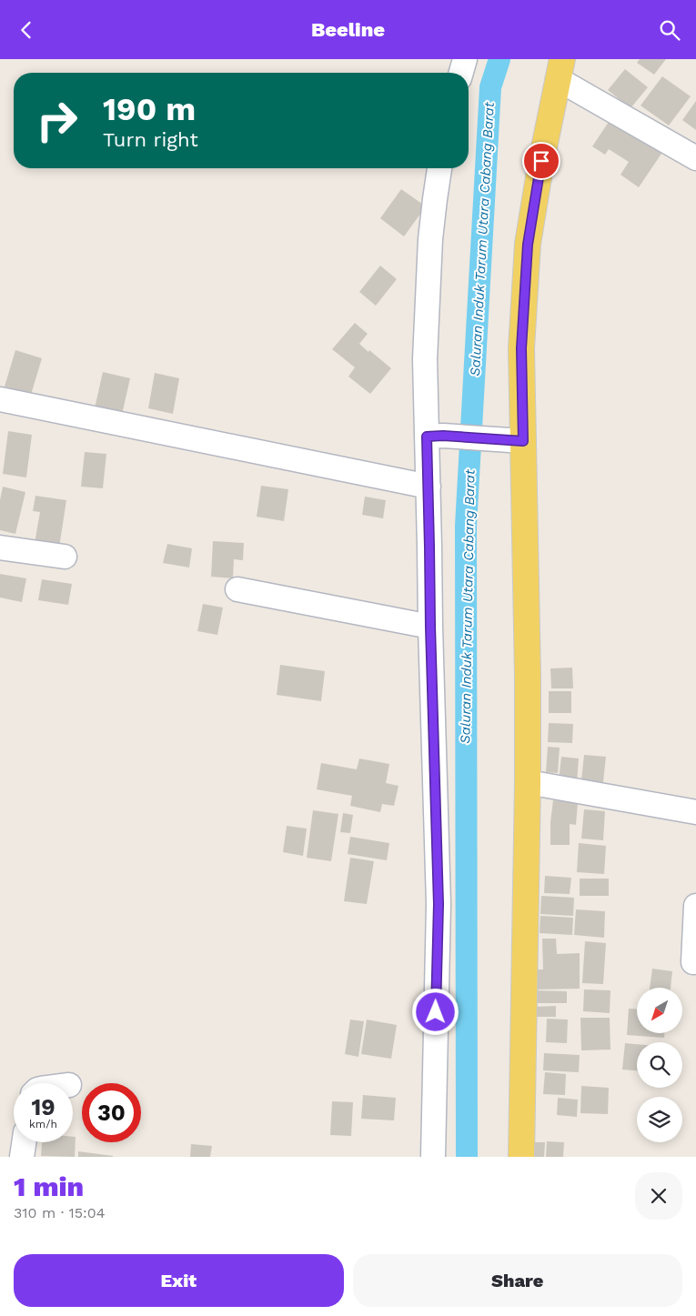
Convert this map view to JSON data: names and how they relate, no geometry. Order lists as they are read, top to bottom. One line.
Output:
{"water":["Saluran Induk Tarum Utara Cabang Barat"],"north":"bottom left","page":{"header":"Beeline","turn":["190 m","Turn right"],"speed":"19 km/h","limit":"30","heading":["1 min","310 m · 15:04"],"buttons":["Exit","Share"]}}
